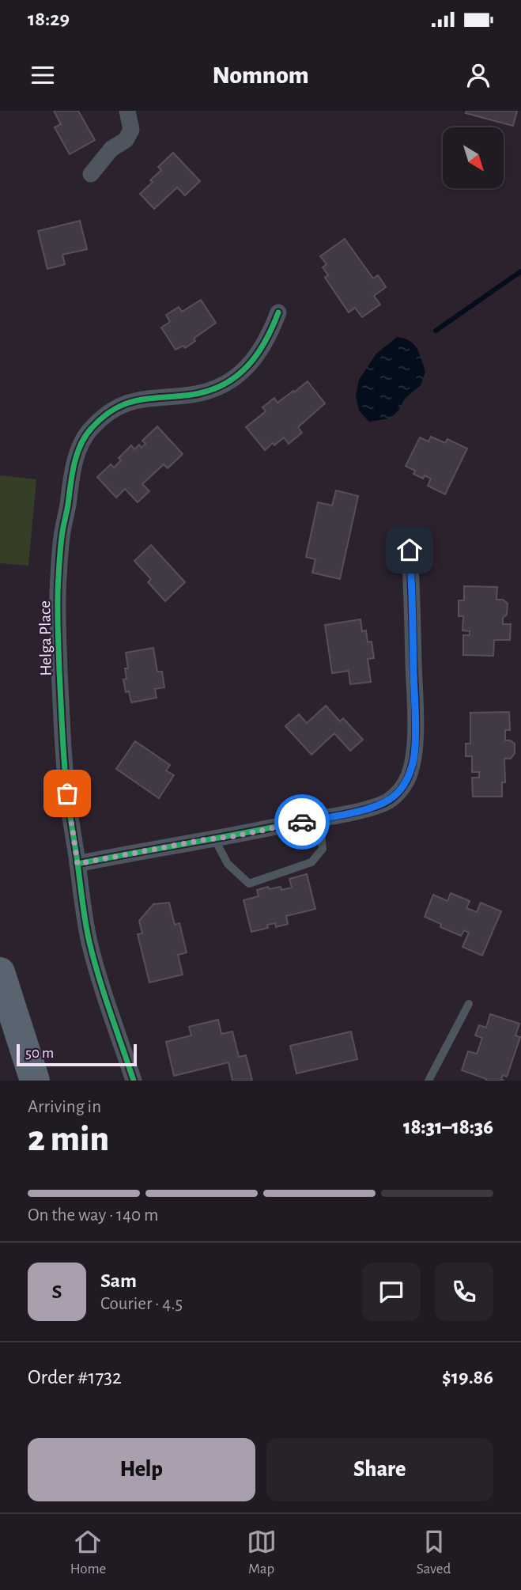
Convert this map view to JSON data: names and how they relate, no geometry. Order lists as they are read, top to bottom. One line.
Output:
{"streets":{"street":["Helga Place"]},"scale_bar":"50 m","north":"bottom right","page":{"status":"18:29","header":"Nomnom","scale":"50 m","heading":["2 min","Arriving in","18:31–18:36"],"panel":["Sam","Courier · 4.5","Order #1732","$19.86"],"bar":"On the way · 140 m","round":"S","buttons":["Help","Share"],"tabs":["Home","Map","Saved"]}}
